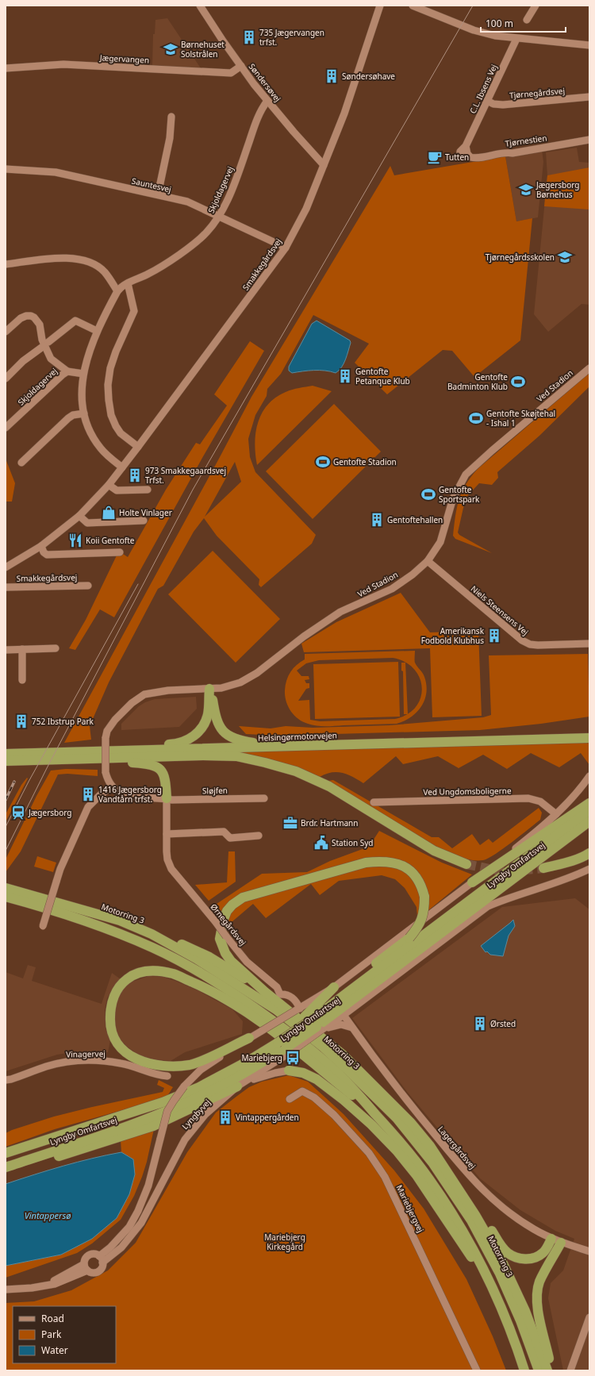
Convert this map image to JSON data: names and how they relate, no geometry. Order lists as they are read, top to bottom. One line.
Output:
{"streets":{"highway":["Helsingørmotorvejen","Lyngby Omfartsvej","Motorring 3"],"street":["Jægervangen","Søndersøvej","C.L. Ibsens Vej","Tjørnegårdsvej","Tjørnestien","Sauntesvej","Skjoldagervej","Smakkegårdsvej","Ved Stadion","Niels Steensens Vej","Sløjfen","Ved Ungdomsboligerne","Ørnegårdsvej","Vinagervej","Lyngbyvej","Lagergårdsvej","Mariebjergvej"]},"crossings":[["Jægervangen","Søndersøvej"],["Søndersøvej","Skjoldagervej"],["Søndersøvej","Smakkegårdsvej"],["C.L. Ibsens Vej","Tjørnegårdsvej"],["C.L. Ibsens Vej","Tjørnestien"],["Sauntesvej","Skjoldagervej"],["Sauntesvej","Smakkegårdsvej"],["Skjoldagervej","Smakkegårdsvej"],["Ved Stadion","Niels Steensens Vej"],["Sløjfen","Ørnegårdsvej"],["Lyngby Omfartsvej","Lyngbyvej"],["Lyngbyvej","Lagergårdsvej"]],"water":["Vintappersø"],"parks":["Mariebjerg Kirkegård"],"places":{"building":["735 Jægervangen trfst.","Søndersøhave","Gentofte Petanque Klub","973 Smakkegaardsvej Trfst.","Gentoftehallen","Amerikansk Fodbold Klubhus","752 Ibstrup Park","1416 Jægersborg Vandtårn trfst.","Ørsted","Vintappergården"],"school or university":["Børnehuset Solstrålen","Jægersborg Børnehus","Tjørnegårdsskolen"],"cafe":["Tutten"],"sports":["Gentofte Badminton Klub","Gentofte Skøjtehal - Ishal 1","Gentofte Stadion","Gentofte Sportspark"],"shop":["Holte Vinlager"],"restaurant":["Koii Gentofte"],"station":["Jægersborg"],"office":["Brdr. Hartmann"],"public building":["Station Syd"],"bus stop":["Mariebjerg"]},"legend":["Road","Park","Water"],"scale_bar":"100 m"}
